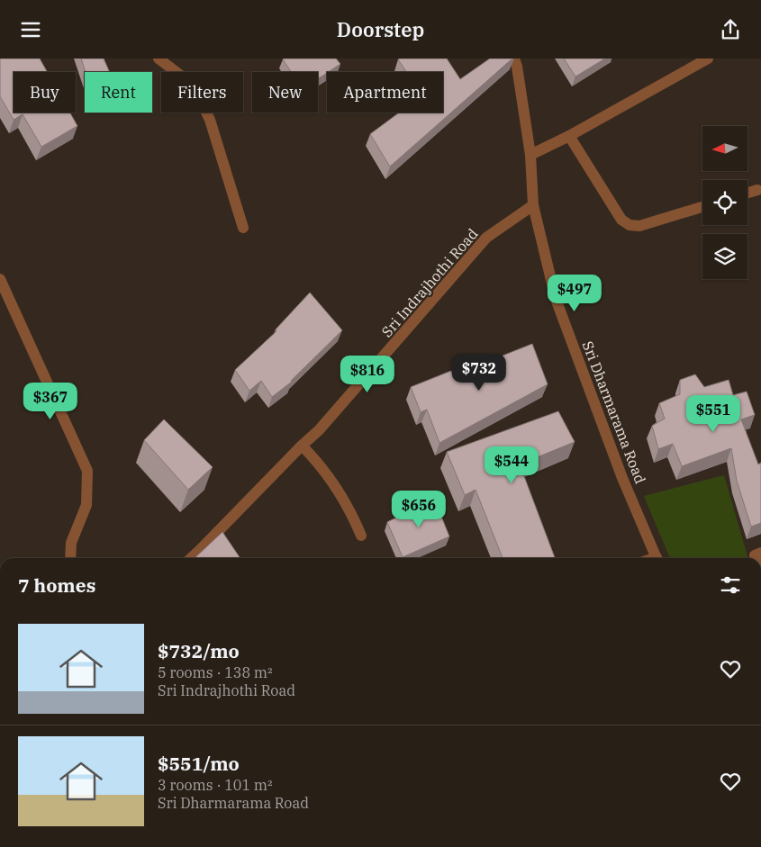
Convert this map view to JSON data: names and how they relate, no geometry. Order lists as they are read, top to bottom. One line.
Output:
{"streets":{"street":["Sri Indrajhothi Road","Sri Dharmarama Road"]},"crossings":[["Sri Indrajhothi Road","Sri Dharmarama Road"]],"north":"left","page":{"header":"Doorstep","chip":["Buy","Rent","Filters","New","Apartment"],"price":["$497","$732","$816","$367","$551","$544","$656"],"heading":"7 homes","list":[{"name":"$732/mo","note":"5 rooms · 138 m² · Sri Indrajhothi Road"},{"name":"$551/mo","note":"3 rooms · 101 m² · Sri Dharmarama Road"}]}}
